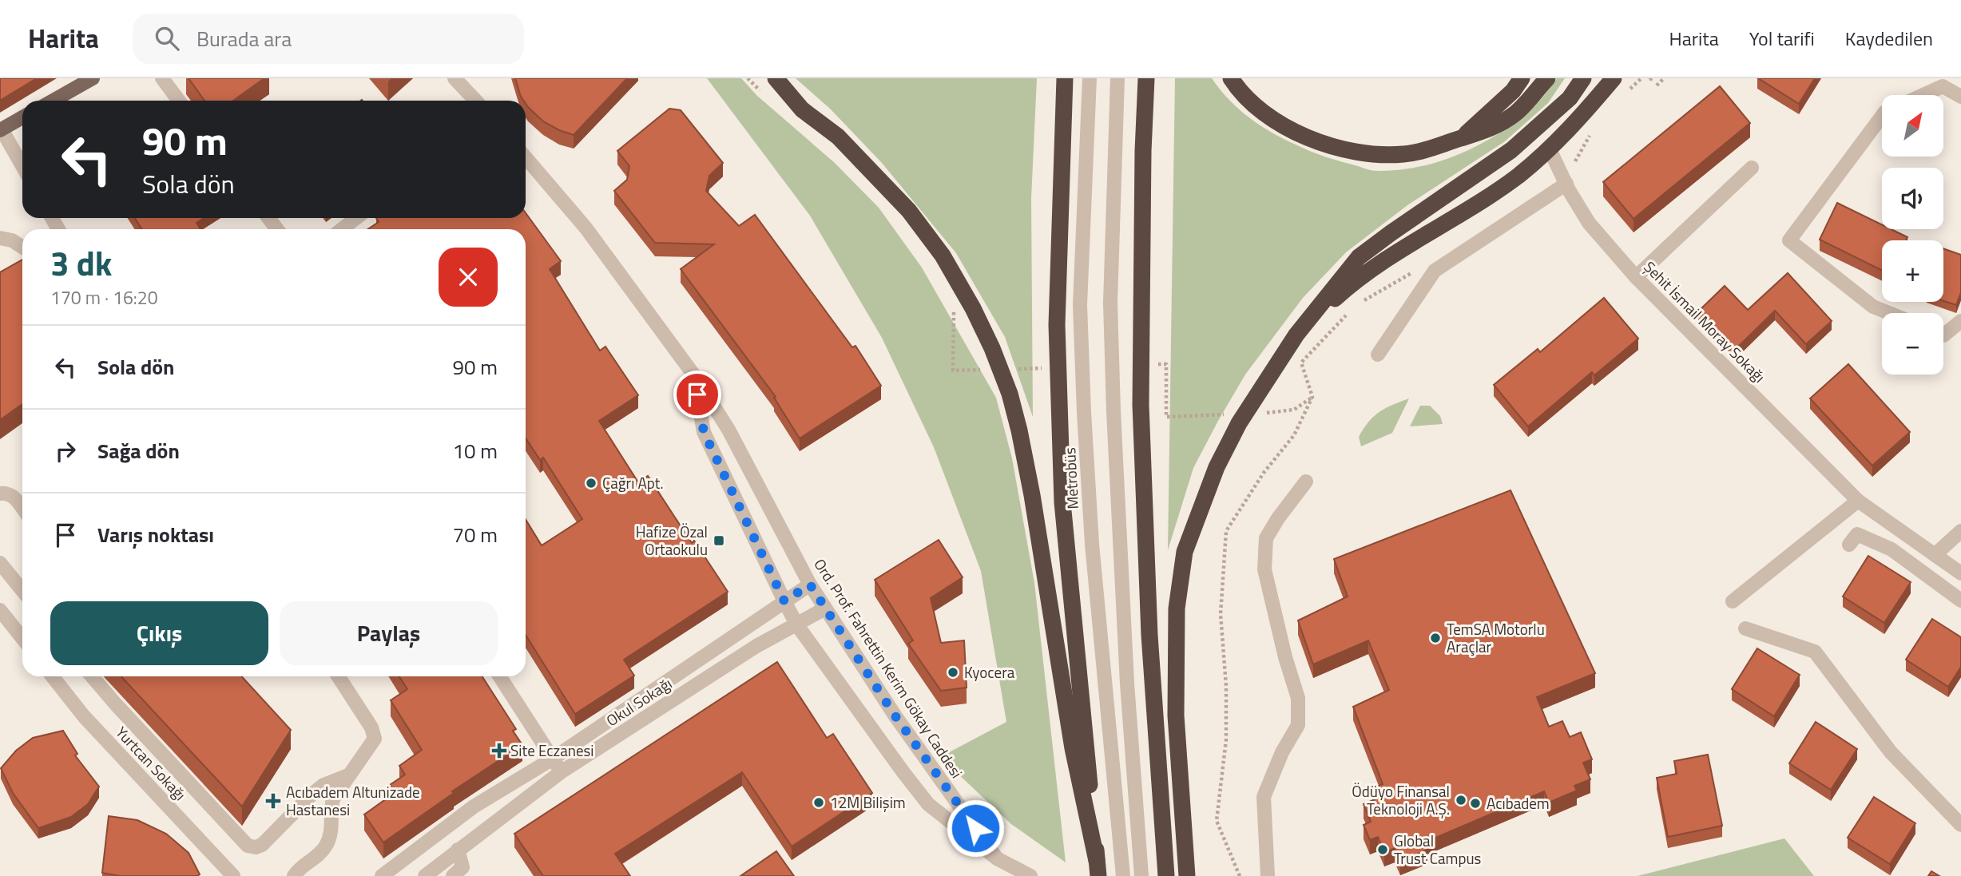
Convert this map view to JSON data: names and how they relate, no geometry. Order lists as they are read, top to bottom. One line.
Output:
{"streets":{"street":["Şehit İsmail Moray Sokağı","Metrobüs","Ord. Prof. Fahrettin Kerim Gökay Caddesi","Okul Sokağı","Yurtcan Sokağı"]},"crossings":[["Ord. Prof. Fahrettin Kerim Gökay Caddesi","Okul Sokağı"]],"places":{"other":["Çağrı Apt.","TemSA Motorlu Araçlar","Kyocera","Ödüyo Finansal Teknoloji A.Ş.","12M Bilişim","Acıbadem","Global Trust Campus"],"transit":["Hafize Özal Ortaokulu"],"health":["Site Eczanesi","Acıbadem Altunizade Hastanesi"]},"north":"top right","page":{"header":"Harita","search":"Burada ara","nav":["Harita","Yol tarifi","Kaydedilen"],"map_buttons":["+","−"],"turn":["90 m","Sola dön"],"heading":["3 dk","170 m · 16:20"],"list":[{"name":"Sola dön","value":"90 m"},{"name":"Sağa dön","value":"10 m"},{"name":"Varış noktası","value":"70 m"}],"buttons":["Çıkış","Paylaş"]}}
